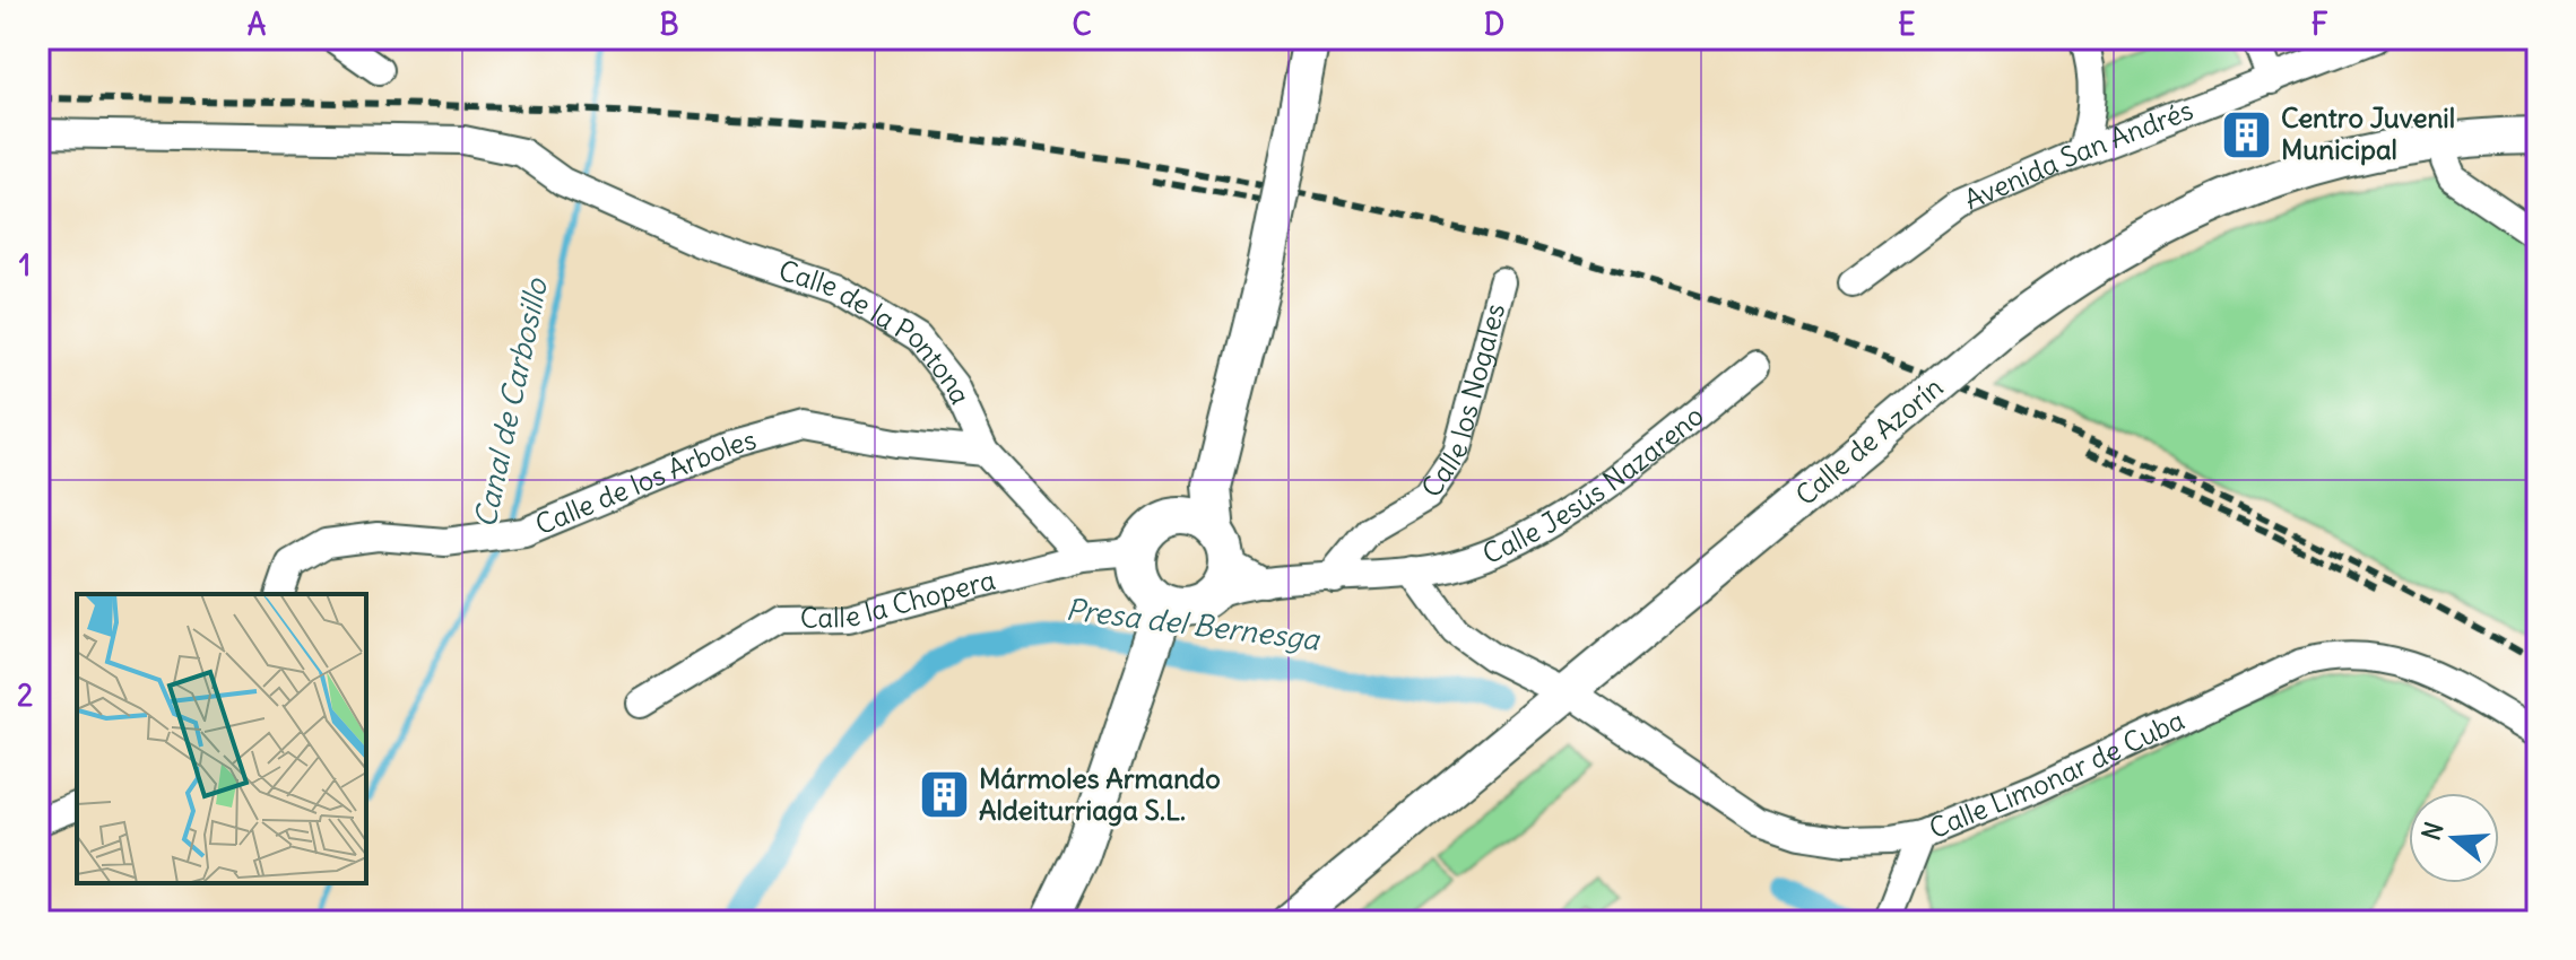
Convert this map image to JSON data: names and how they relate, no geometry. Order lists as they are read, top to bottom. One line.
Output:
{"streets":{"main road":["Calle de Azorín"],"street":["Avenida San Andrés","Calle de la Pontona","Calle los Nogales","Calle Jesús Nazareno","Calle de los Árboles","Calle la Chopera","Calle Limonar de Cuba"]},"crossings":[["Calle de la Pontona","Calle de los Árboles"],["Calle de la Pontona","Calle la Chopera"],["Calle los Nogales","Calle Jesús Nazareno"],["Calle de Azorín","Calle Limonar de Cuba"],["Calle Jesús Nazareno","Calle la Chopera"]],"water":["Canal de Carbosillo","Presa del Bernesga"],"places":{"building":["Centro Juvenil Municipal","Mármoles Armando Aldeiturriaga S.L."]},"north":"left","grid":{"columns":["A","B","C","D","E","F"],"rows":["1","2"]}}
